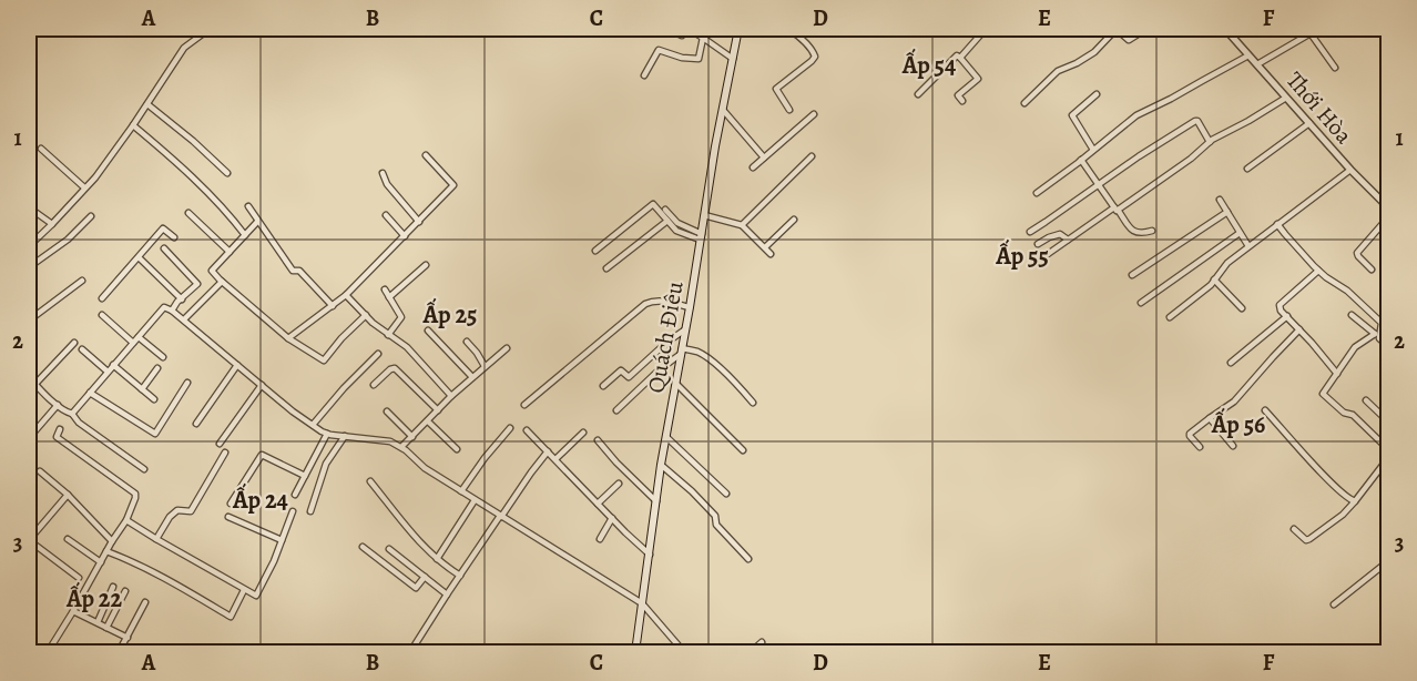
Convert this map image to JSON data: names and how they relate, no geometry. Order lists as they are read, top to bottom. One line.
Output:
{"streets":{"main road":["Quách Điêu"],"street":["Thới Hòa"]},"districts":["Ấp 54","Ấp 55","Ấp 25","Ấp 56","Ấp 24","Ấp 22"],"grid":{"columns":["A","B","C","D","E","F"],"rows":["1","2","3"]}}
